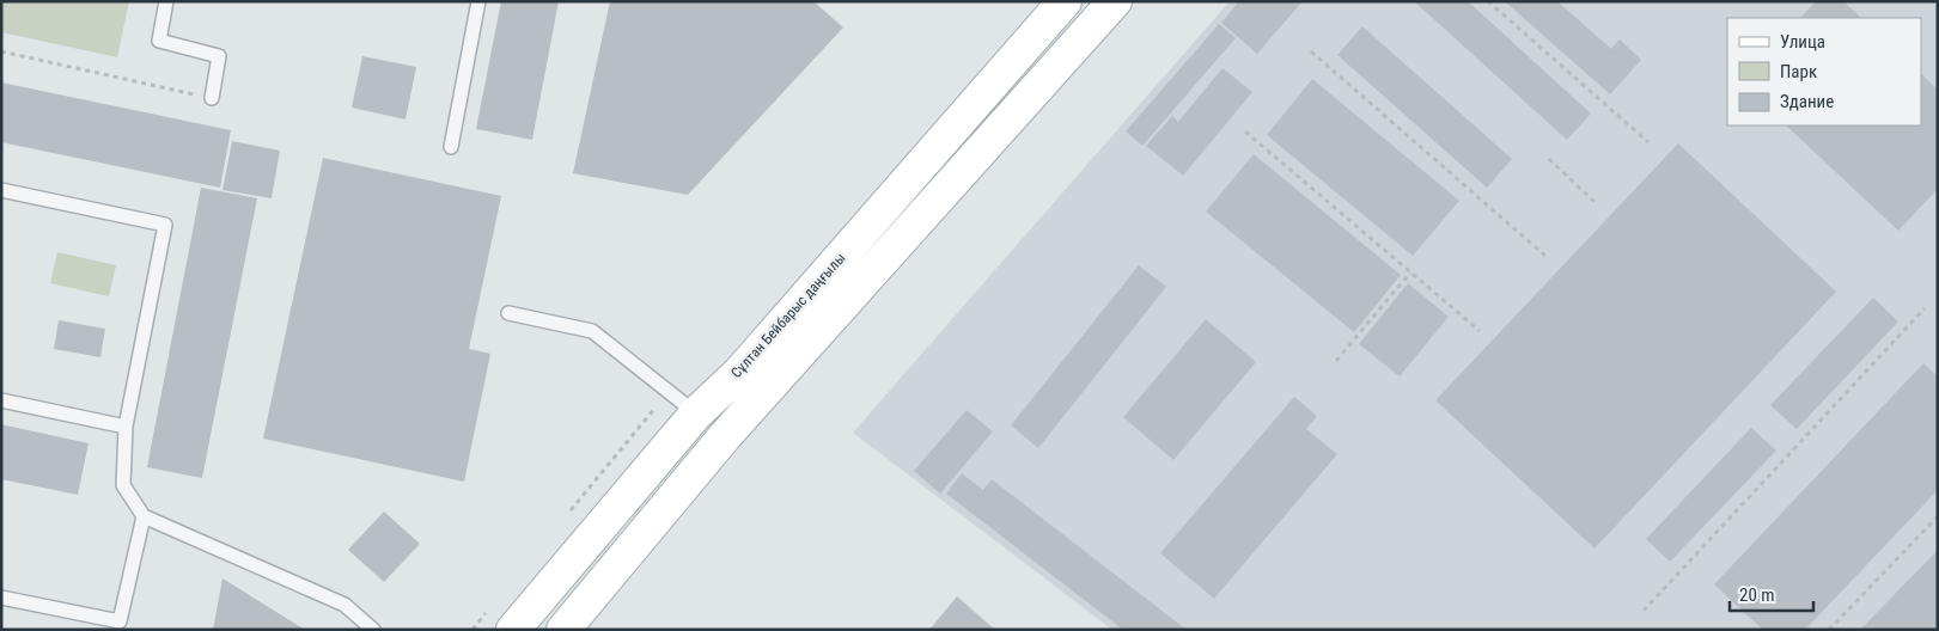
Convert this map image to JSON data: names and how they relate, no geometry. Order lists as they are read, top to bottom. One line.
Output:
{"streets":{"main road":["Сұлтан Бейбарыс даңғылы"]},"legend":["Улица","Парк","Здание"],"scale_bar":"20 m"}
